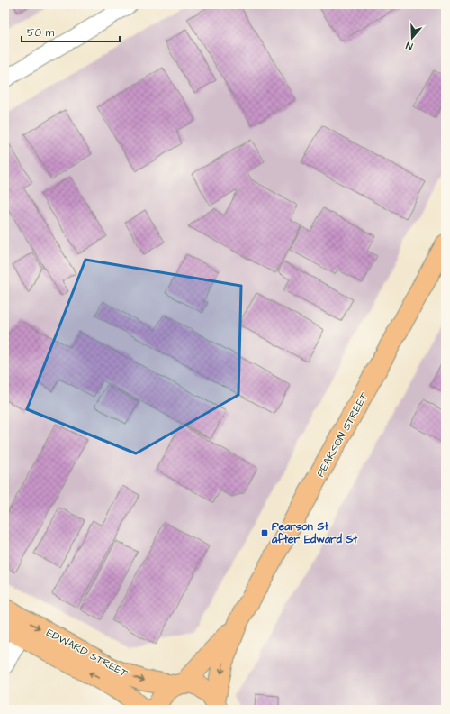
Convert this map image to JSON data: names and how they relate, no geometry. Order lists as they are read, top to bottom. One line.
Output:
{"streets":{"main road":["PEARSON STREET","EDWARD STREET"]},"crossings":[["PEARSON STREET","EDWARD STREET"]],"places":{"transit":["Pearson St after Edward St"]},"scale_bar":"50 m","north":"bottom"}
